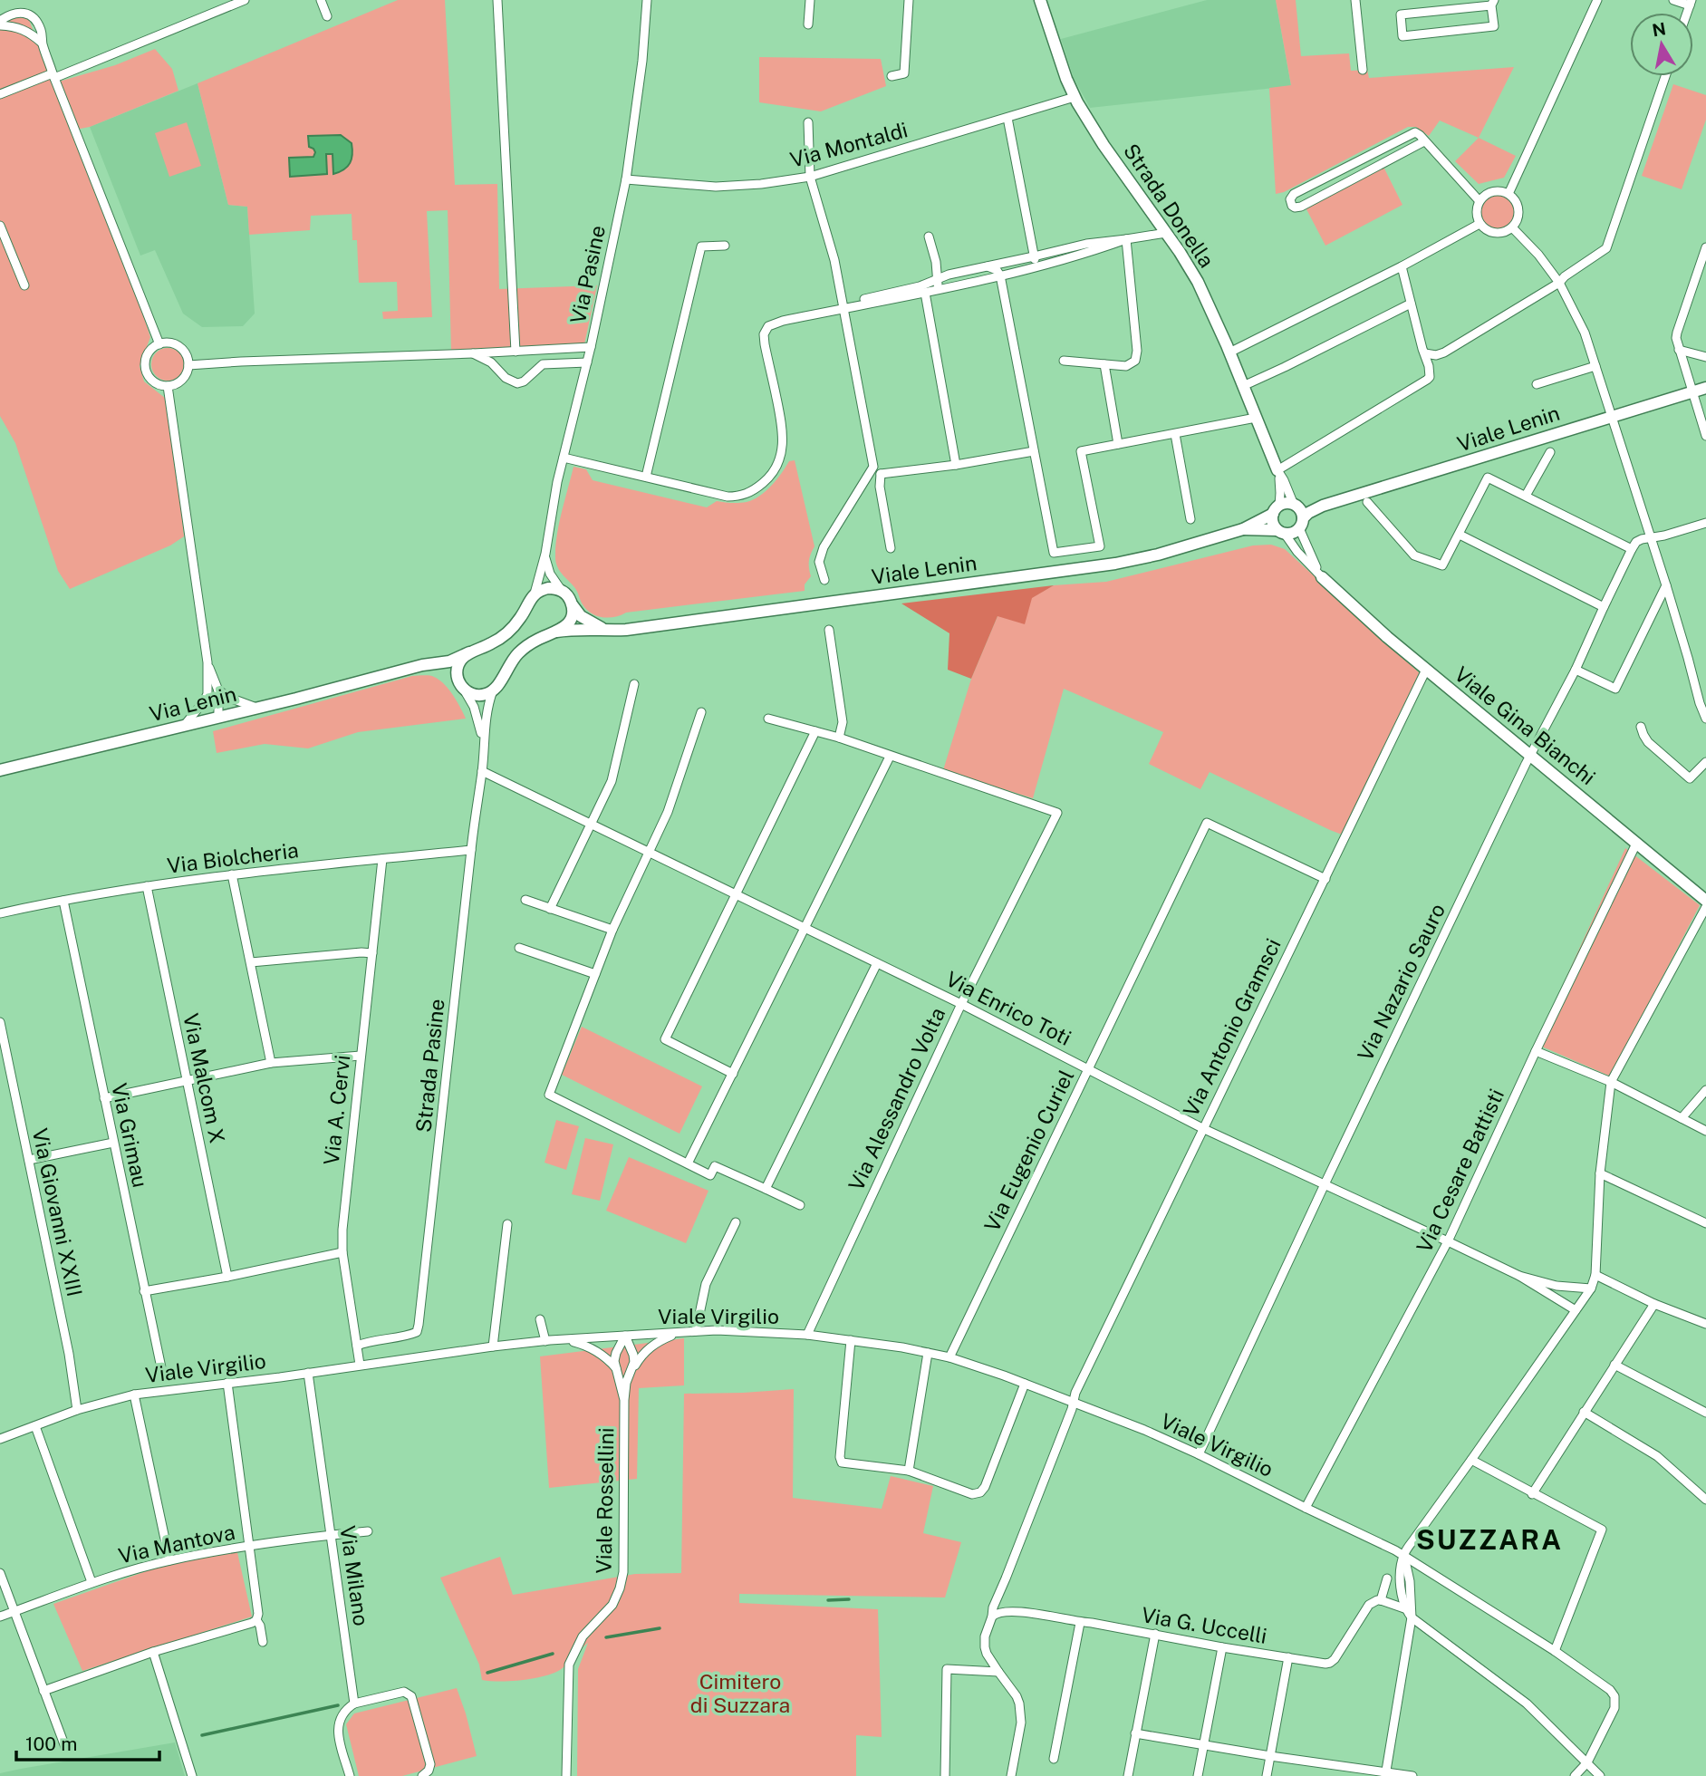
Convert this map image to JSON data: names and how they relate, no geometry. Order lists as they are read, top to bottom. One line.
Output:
{"streets":{"main road":["Strada Donella","Viale Lenin","Via Lenin","Viale Gina Bianchi"],"street":["Via Montaldi","Via Pasine","Via Biolcheria","Via Nazario Sauro","Via Enrico Toti","Via Antonio Gramsci","Strada Pasine","Via Malcom X","Via Alessandro Volta","Via A. Cervi","Via Grimau","Via Eugenio Curiel","Via Cesare Battisti","Via Giovanni XXIII","Viale Virgilio","Viale Rossellini","Via Mantova","Via Milano","Via G. Uccelli"]},"crossings":[["Via Montaldi","Strada Donella"],["Via Montaldi","Via Pasine"],["Via Pasine","Via Lenin"],["Viale Gina Bianchi","Via Nazario Sauro"],["Viale Gina Bianchi","Via Antonio Gramsci"],["Viale Gina Bianchi","Via Cesare Battisti"],["Via Biolcheria","Strada Pasine"],["Via Biolcheria","Via Malcom X"],["Via Biolcheria","Via A. Cervi"],["Via Biolcheria","Via Grimau"],["Via Nazario Sauro","Via Enrico Toti"],["Via Nazario Sauro","Viale Virgilio"],["Via Enrico Toti","Via Antonio Gramsci"],["Via Enrico Toti","Strada Pasine"],["Via Enrico Toti","Via Alessandro Volta"],["Via Enrico Toti","Via Eugenio Curiel"],["Via Enrico Toti","Via Cesare Battisti"],["Via Antonio Gramsci","Via Eugenio Curiel"],["Via Antonio Gramsci","Viale Virgilio"],["Via Antonio Gramsci","Via G. Uccelli"],["Strada Pasine","Via A. Cervi"],["Via Alessandro Volta","Viale Virgilio"],["Via A. Cervi","Viale Virgilio"],["Via Eugenio Curiel","Viale Virgilio"],["Via Cesare Battisti","Viale Virgilio"],["Via Giovanni XXIII","Viale Virgilio"],["Viale Virgilio","Via Milano"],["Via Mantova","Via Milano"]],"districts":["SUZZARA"],"parks":["Cimitero di Suzzara"],"scale_bar":"100 m","north":"top"}
